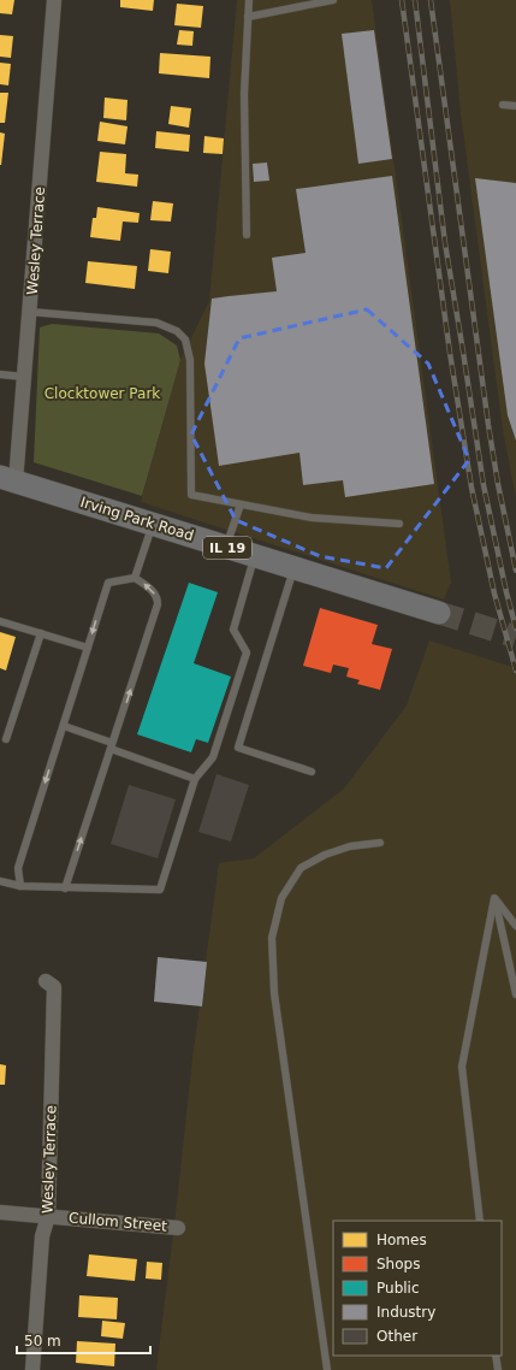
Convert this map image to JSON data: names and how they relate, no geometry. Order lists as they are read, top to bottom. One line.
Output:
{"streets":{"main road":["Irving Park Road","IL 19"],"street":["Wesley Terrace","Cullom Street"]},"crossings":[["Wesley Terrace","Irving Park Road"],["Wesley Terrace","Cullom Street"]],"parks":["Clocktower Park"],"legend":["Homes","Shops","Public","Industry","Other"],"scale_bar":"50 m"}
